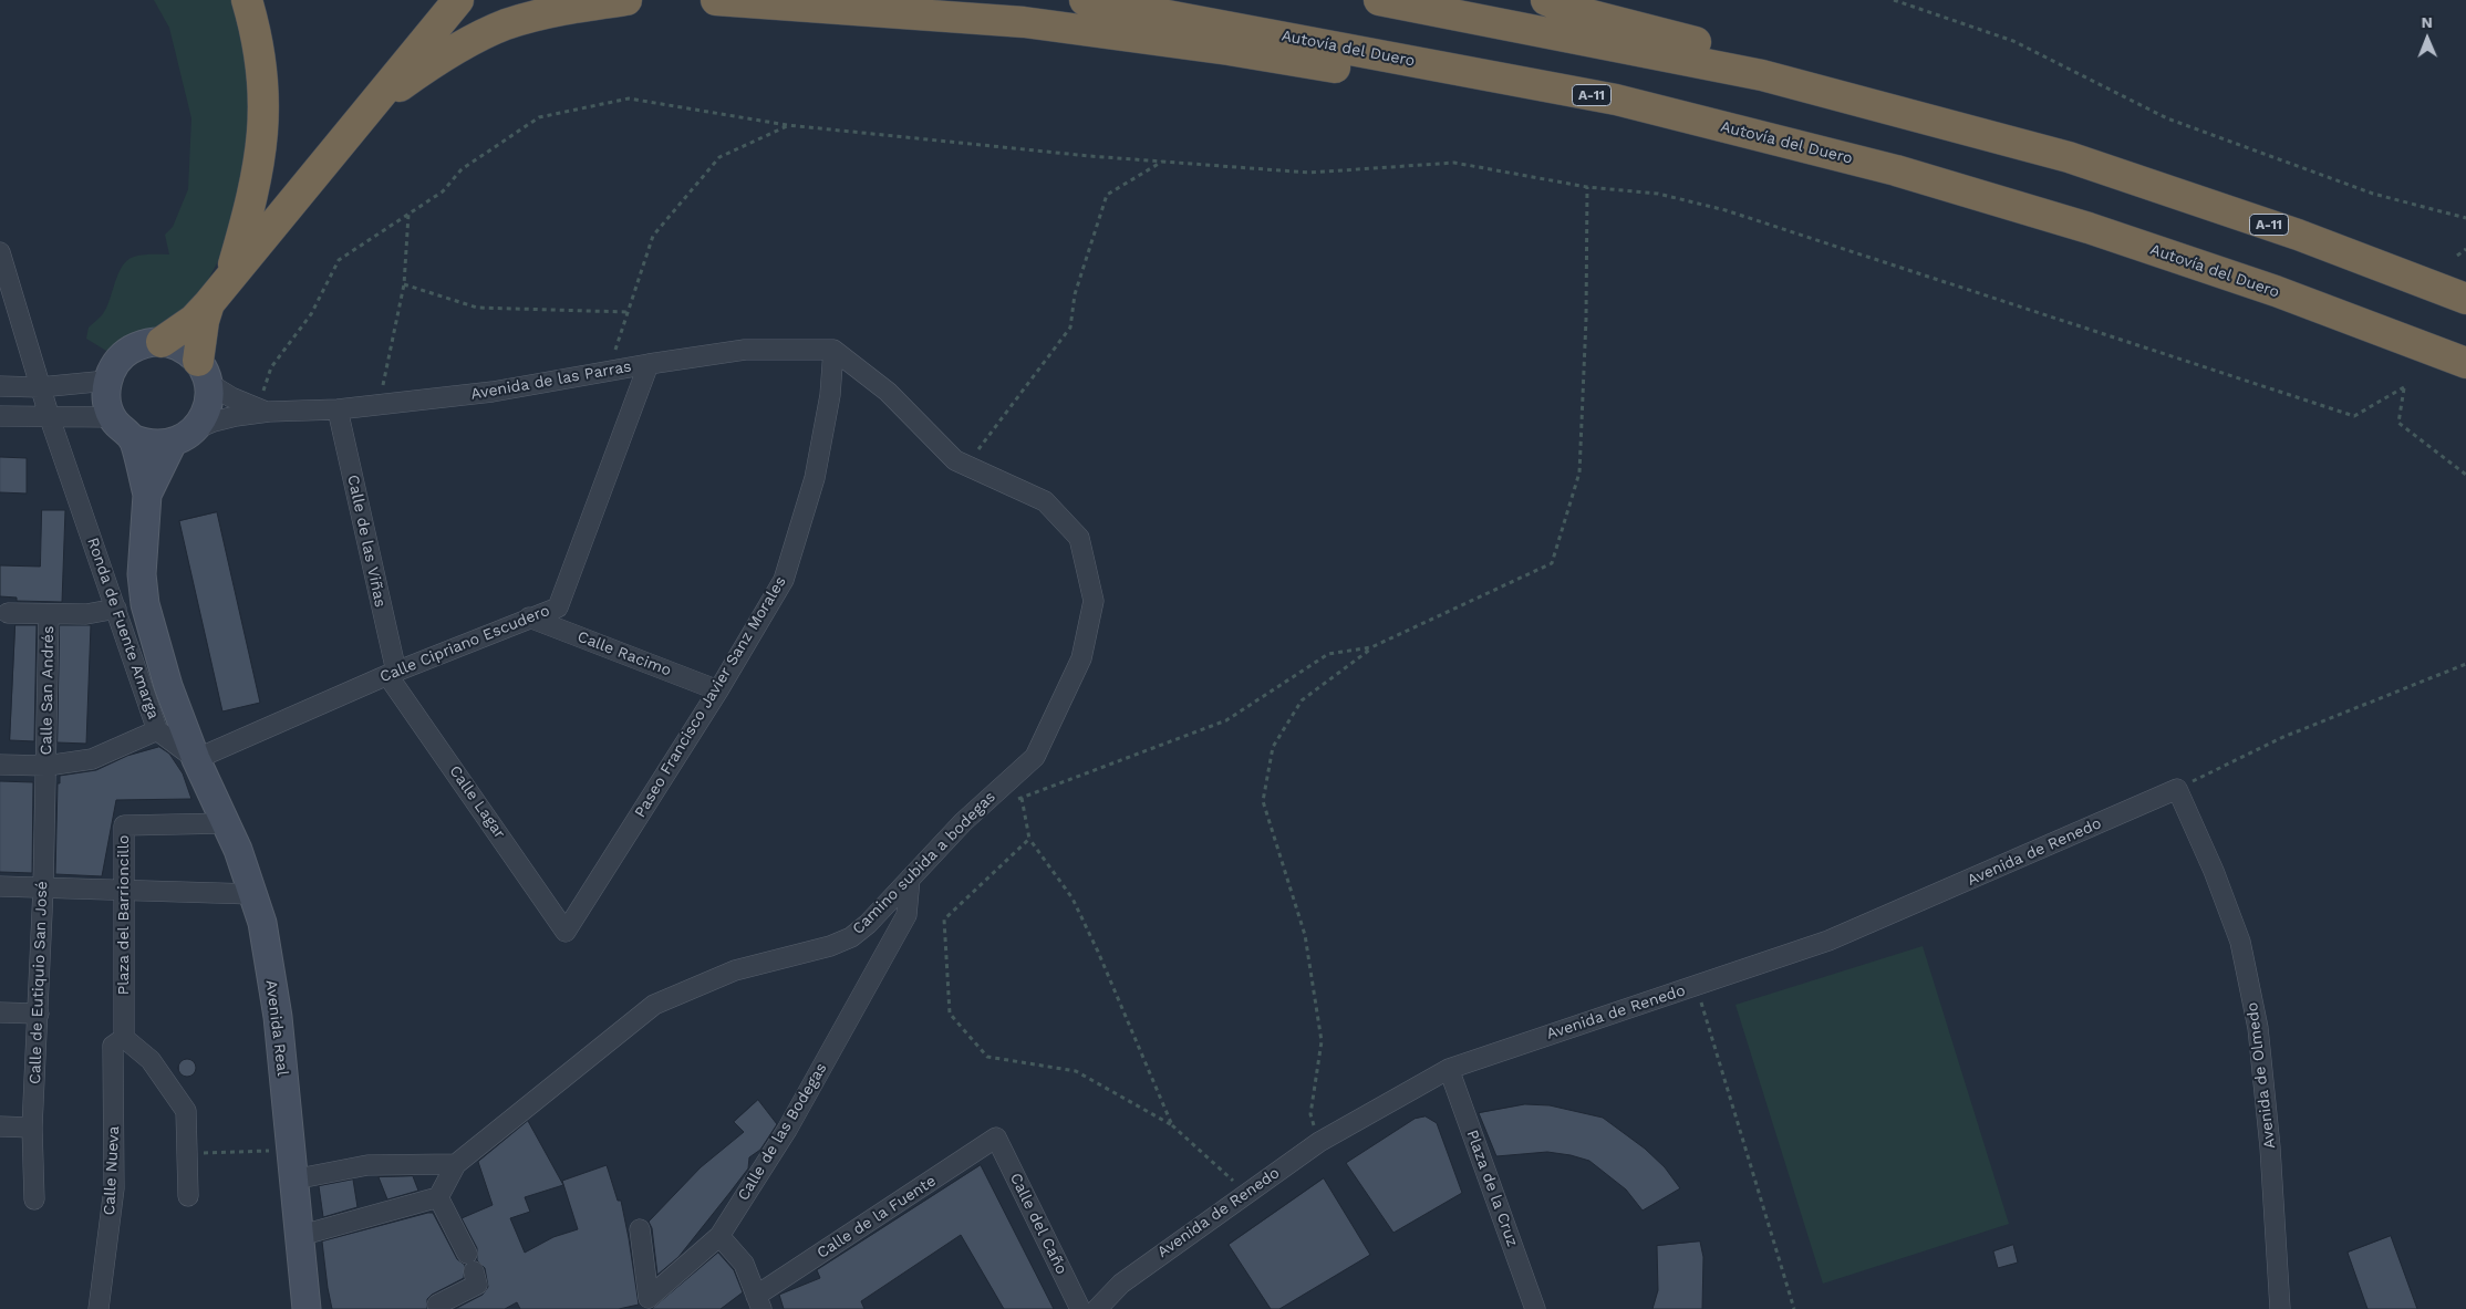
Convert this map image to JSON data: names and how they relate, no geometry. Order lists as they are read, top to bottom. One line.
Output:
{"streets":{"highway":["Autovía del Duero","A-11"],"street":["Avenida de las Parras","Calle de las Viñas","Ronda de Fuente Amarga","Calle Cipriano Escudero","Calle Racimo","Calle San Andrés","Paseo Francisco Javier Sanz Morales","Calle Lagar","Avenida de Renedo","Camino subida a bodegas","Plaza del Barrioncillo","Calle de Eutiquio San José","Avenida Real","Avenida de Olmedo","Calle de las Bodegas","Calle Nueva","Plaza de la Cruz","Calle de la Fuente","Calle del Caño"]},"crossings":[["Avenida de las Parras","Calle de las Viñas"],["Avenida de las Parras","Ronda de Fuente Amarga"],["Avenida de las Parras","Calle Cipriano Escudero"],["Avenida de las Parras","Paseo Francisco Javier Sanz Morales"],["Avenida de las Parras","Camino subida a bodegas"],["Calle de las Viñas","Calle Cipriano Escudero"],["Calle de las Viñas","Calle Lagar"],["Ronda de Fuente Amarga","Calle Cipriano Escudero"],["Ronda de Fuente Amarga","Avenida Real"],["Calle Cipriano Escudero","Calle Racimo"],["Calle Cipriano Escudero","Calle Lagar"],["Calle Cipriano Escudero","Avenida Real"],["Calle Racimo","Paseo Francisco Javier Sanz Morales"],["Calle San Andrés","Calle de Eutiquio San José"],["Paseo Francisco Javier Sanz Morales","Calle Lagar"],["Paseo Francisco Javier Sanz Morales","Camino subida a bodegas"],["Avenida de Renedo","Avenida de Olmedo"],["Avenida de Renedo","Plaza de la Cruz"],["Camino subida a bodegas","Calle de las Bodegas"],["Plaza del Barrioncillo","Avenida Real"],["Plaza del Barrioncillo","Calle Nueva"],["Calle de la Fuente","Calle del Caño"]],"north":"top"}
